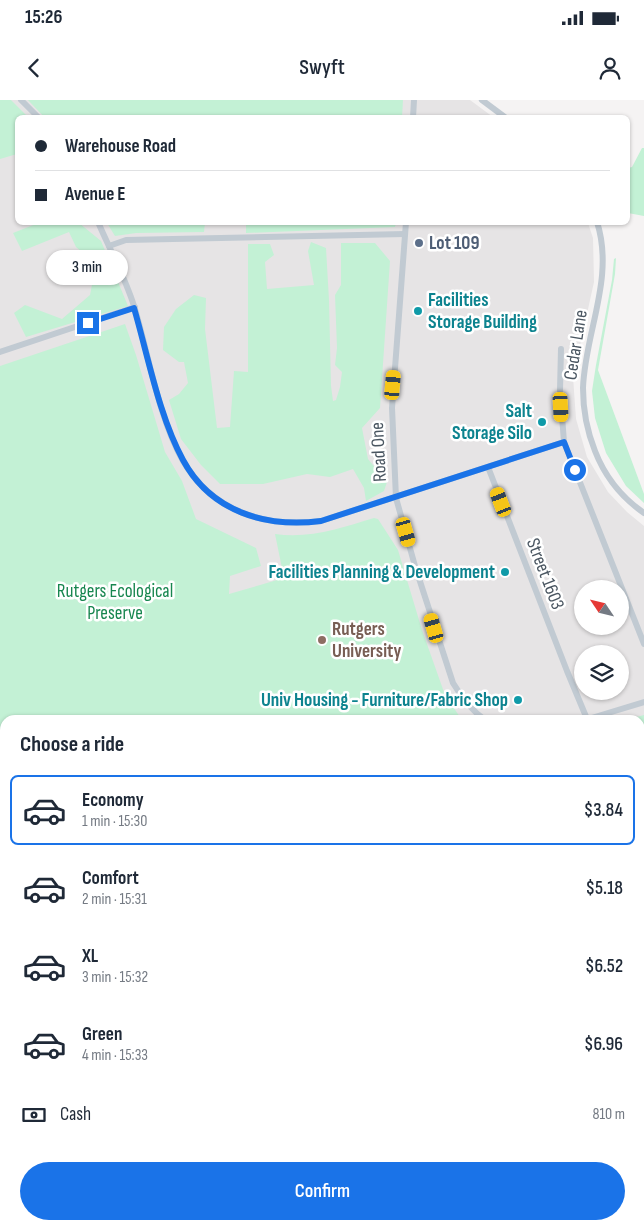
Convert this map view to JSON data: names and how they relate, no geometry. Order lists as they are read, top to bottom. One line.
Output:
{"streets":{"street":["Cedar Lane","Road One","Street 1603"]},"parks":["Rutgers Ecological Preserve"],"places":["Lot 109","Facilities Storage Building","Salt Storage Silo","Facilities Planning & Development","Rutgers University","Univ Housing - Furniture/Fabric Shop"],"north":"top left","page":{"status":"15:26","header":"Swyft","banner":["Warehouse Road","Avenue E"],"bubble":"3 min","heading":"Choose a ride","list":[{"name":"Economy","note":"1 min · 15:30","value":"$3.84"},{"name":"Comfort","note":"2 min · 15:31","value":"$5.18"},{"name":"XL","note":"3 min · 15:32","value":"$6.52"},{"name":"Green","note":"4 min · 15:33","value":"$6.96"}],"pay":["Cash","810 m"],"buttons":"Confirm"}}
